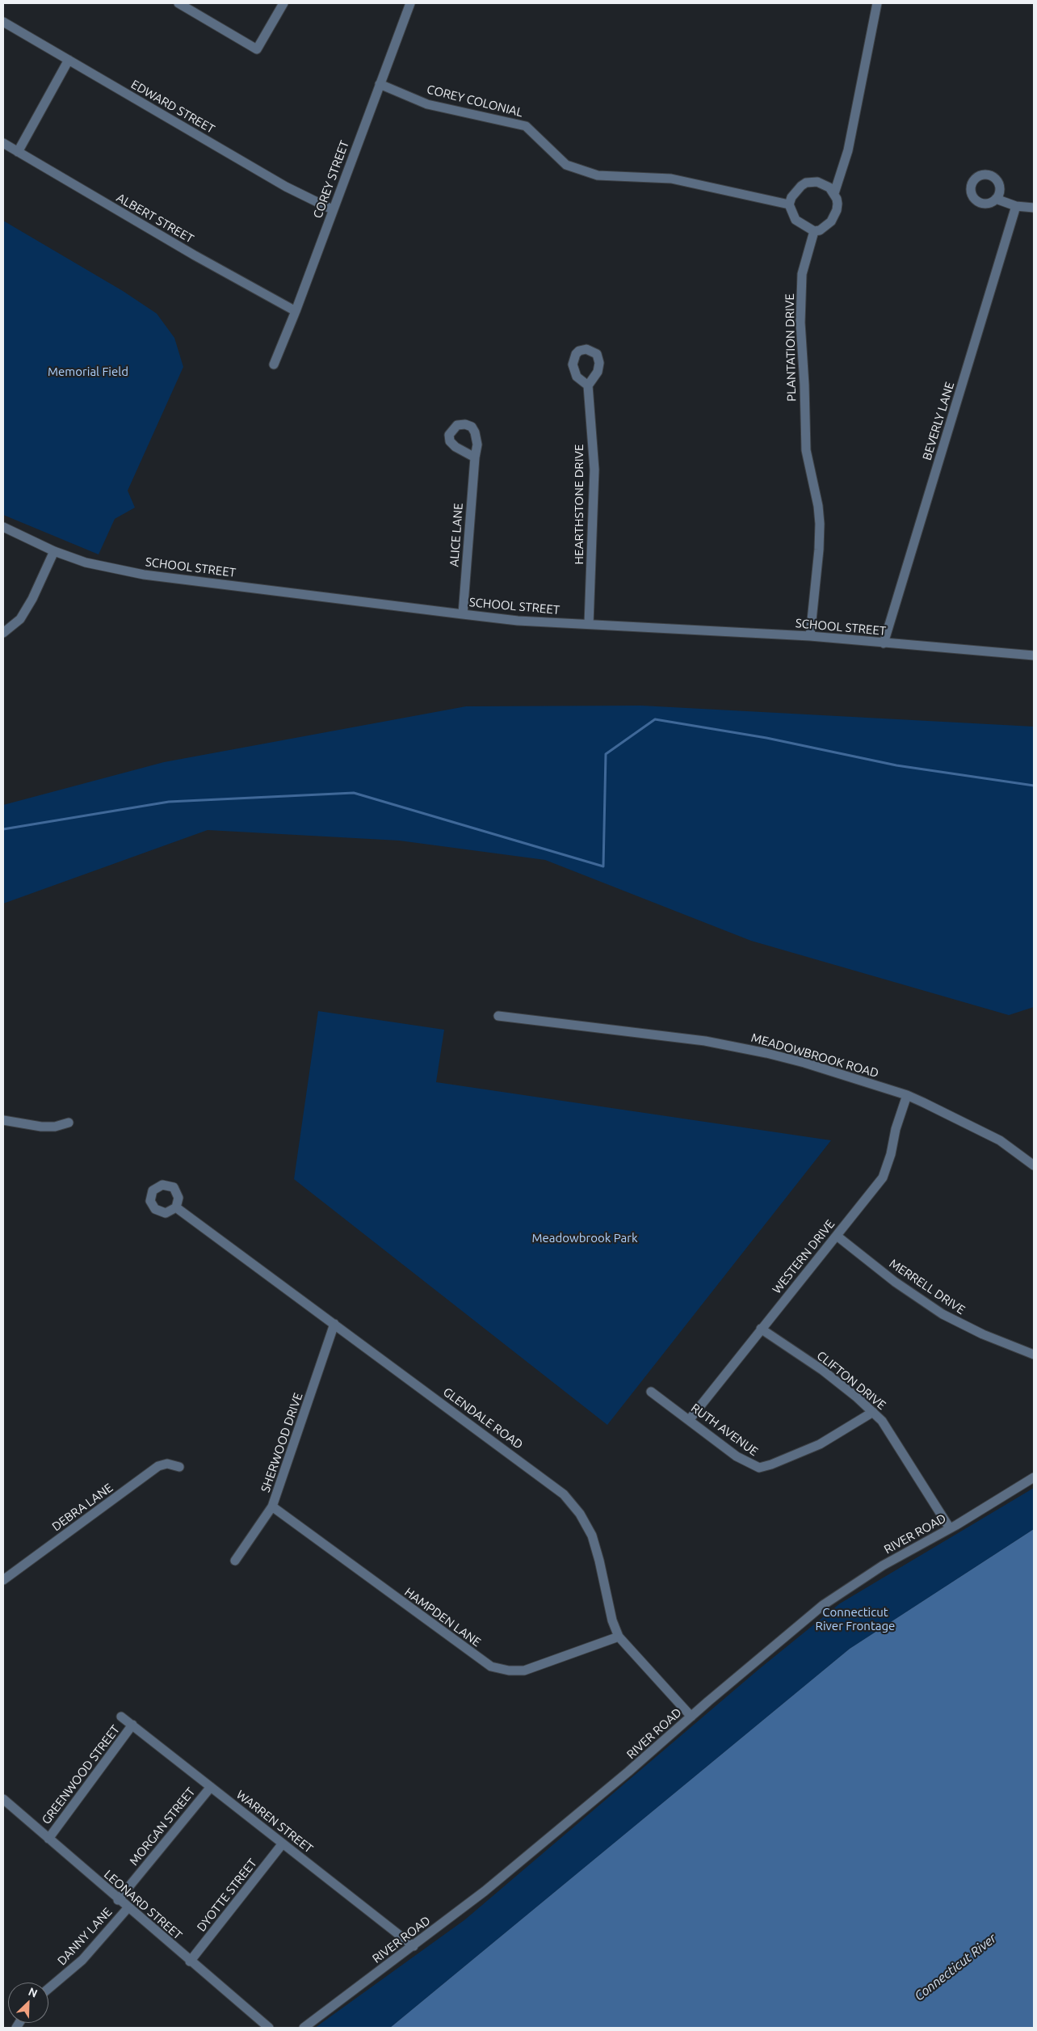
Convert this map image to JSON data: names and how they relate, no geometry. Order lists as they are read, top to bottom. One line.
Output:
{"streets":{"street":["COREY COLONIAL","EDWARD STREET","COREY STREET","ALBERT STREET","PLANTATION DRIVE","BEVERLY LANE","HEARTHSTONE DRIVE","ALICE LANE","SCHOOL STREET","MEADOWBROOK ROAD","WESTERN DRIVE","MERRELL DRIVE","CLIFTON DRIVE","GLENDALE ROAD","RUTH AVENUE","SHERWOOD DRIVE","DEBRA LANE","RIVER ROAD","HAMPDEN LANE","GREENWOOD STREET","WARREN STREET","MORGAN STREET","DYOTTE STREET","LEONARD STREET","DANNY LANE"]},"crossings":[["COREY COLONIAL","COREY STREET"],["COREY COLONIAL","PLANTATION DRIVE"],["EDWARD STREET","COREY STREET"],["COREY STREET","ALBERT STREET"],["PLANTATION DRIVE","SCHOOL STREET"],["BEVERLY LANE","SCHOOL STREET"],["HEARTHSTONE DRIVE","SCHOOL STREET"],["ALICE LANE","SCHOOL STREET"],["MEADOWBROOK ROAD","WESTERN DRIVE"],["WESTERN DRIVE","MERRELL DRIVE"],["WESTERN DRIVE","CLIFTON DRIVE"],["WESTERN DRIVE","RUTH AVENUE"],["CLIFTON DRIVE","RUTH AVENUE"],["CLIFTON DRIVE","RIVER ROAD"],["GLENDALE ROAD","SHERWOOD DRIVE"],["GLENDALE ROAD","RIVER ROAD"],["GLENDALE ROAD","HAMPDEN LANE"],["SHERWOOD DRIVE","HAMPDEN LANE"],["RIVER ROAD","WARREN STREET"],["GREENWOOD STREET","WARREN STREET"],["GREENWOOD STREET","LEONARD STREET"],["WARREN STREET","MORGAN STREET"],["WARREN STREET","DYOTTE STREET"],["MORGAN STREET","LEONARD STREET"],["DYOTTE STREET","LEONARD STREET"],["LEONARD STREET","DANNY LANE"]],"water":["Connecticut River"],"parks":["Memorial Field","Meadowbrook Park","Connecticut River Frontage"],"north":"top right"}
